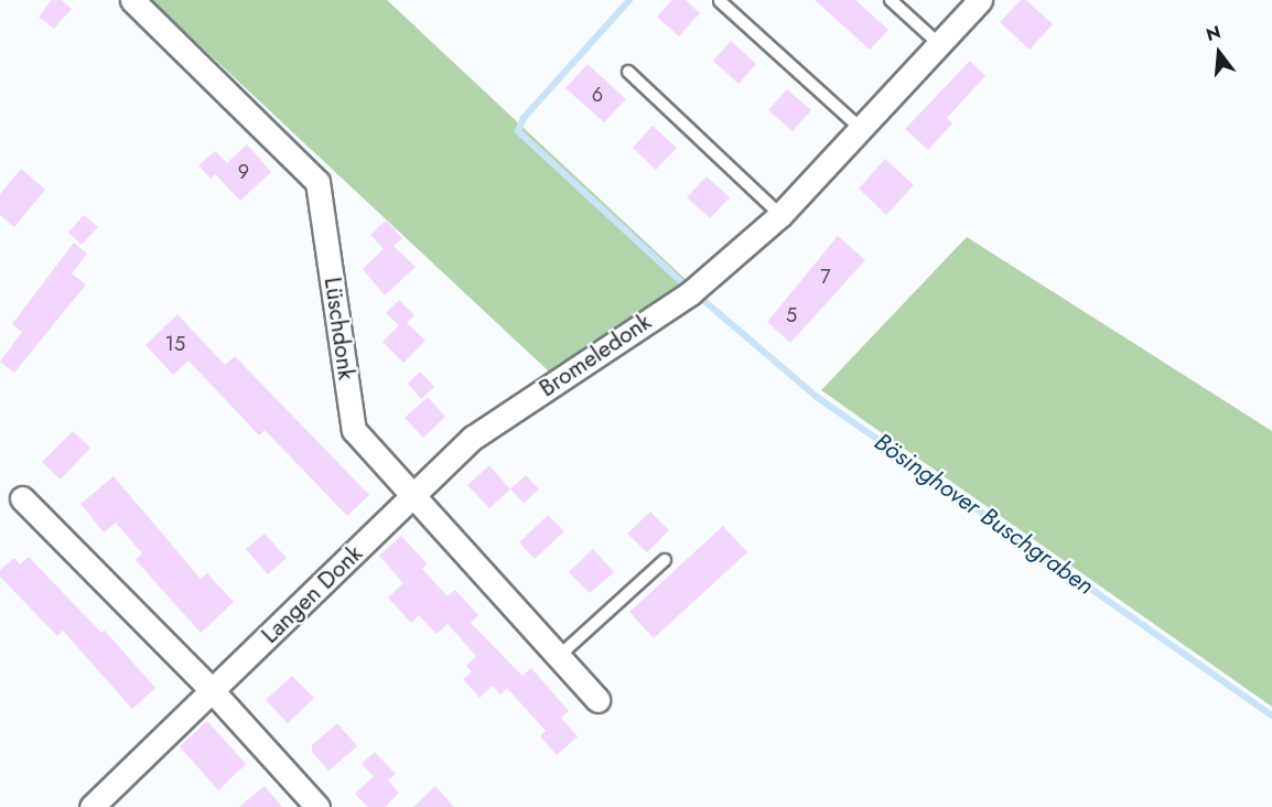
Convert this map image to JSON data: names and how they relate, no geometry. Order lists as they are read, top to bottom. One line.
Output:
{"streets":{"street":["Lüschdonk","Bromeledonk","Langen Donk"]},"crossings":[["Lüschdonk","Bromeledonk"],["Lüschdonk","Langen Donk"],["Bromeledonk","Langen Donk"]],"water":["Bösinghover Buschgraben"],"house_numbers":["6","9","7","5","15"],"north":"top"}
